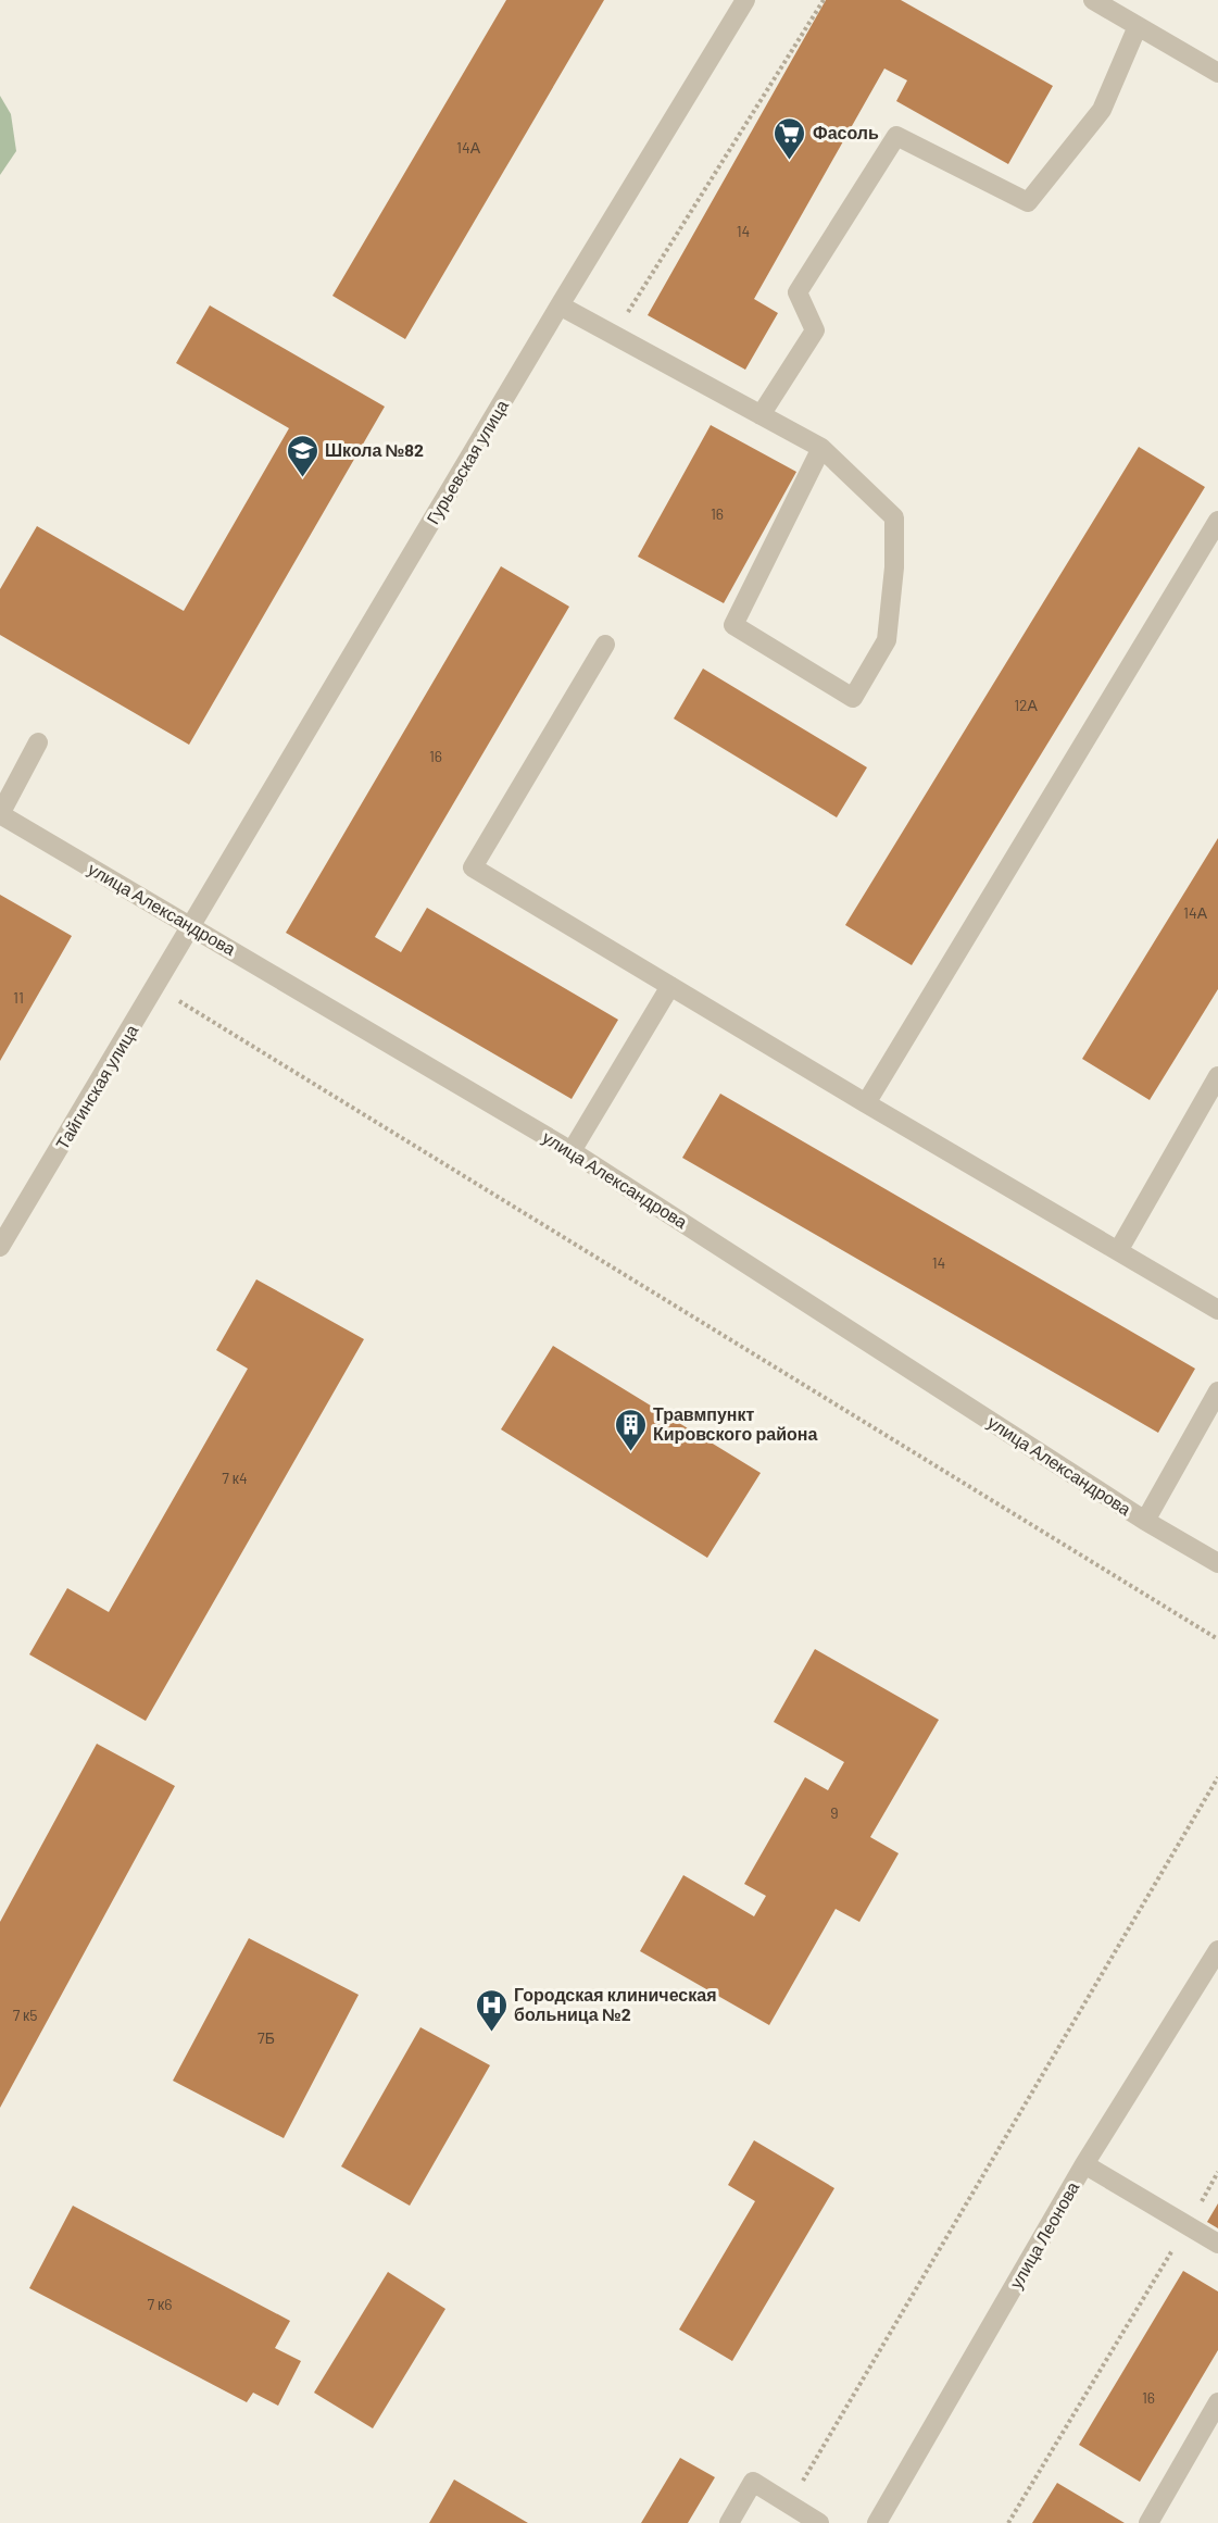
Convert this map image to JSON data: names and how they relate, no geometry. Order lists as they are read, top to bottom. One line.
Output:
{"streets":{"street":["Гурьевская улица","улица Александрова","Тайгинская улица","улица Леонова"]},"crossings":[["Гурьевская улица","улица Александрова"],["Гурьевская улица","Тайгинская улица"],["улица Александрова","Тайгинская улица"]],"places":{"supermarket":["Фасоль"],"school or university":["Школа №82"],"building":["Травмпункт Кировского района"],"hospital":["Городская клиническая больница №2"]},"house_numbers":["14А","14","16","12А","16","14А","11","14","7 к4","9","7 к5","7Б","7 к6","16"]}
